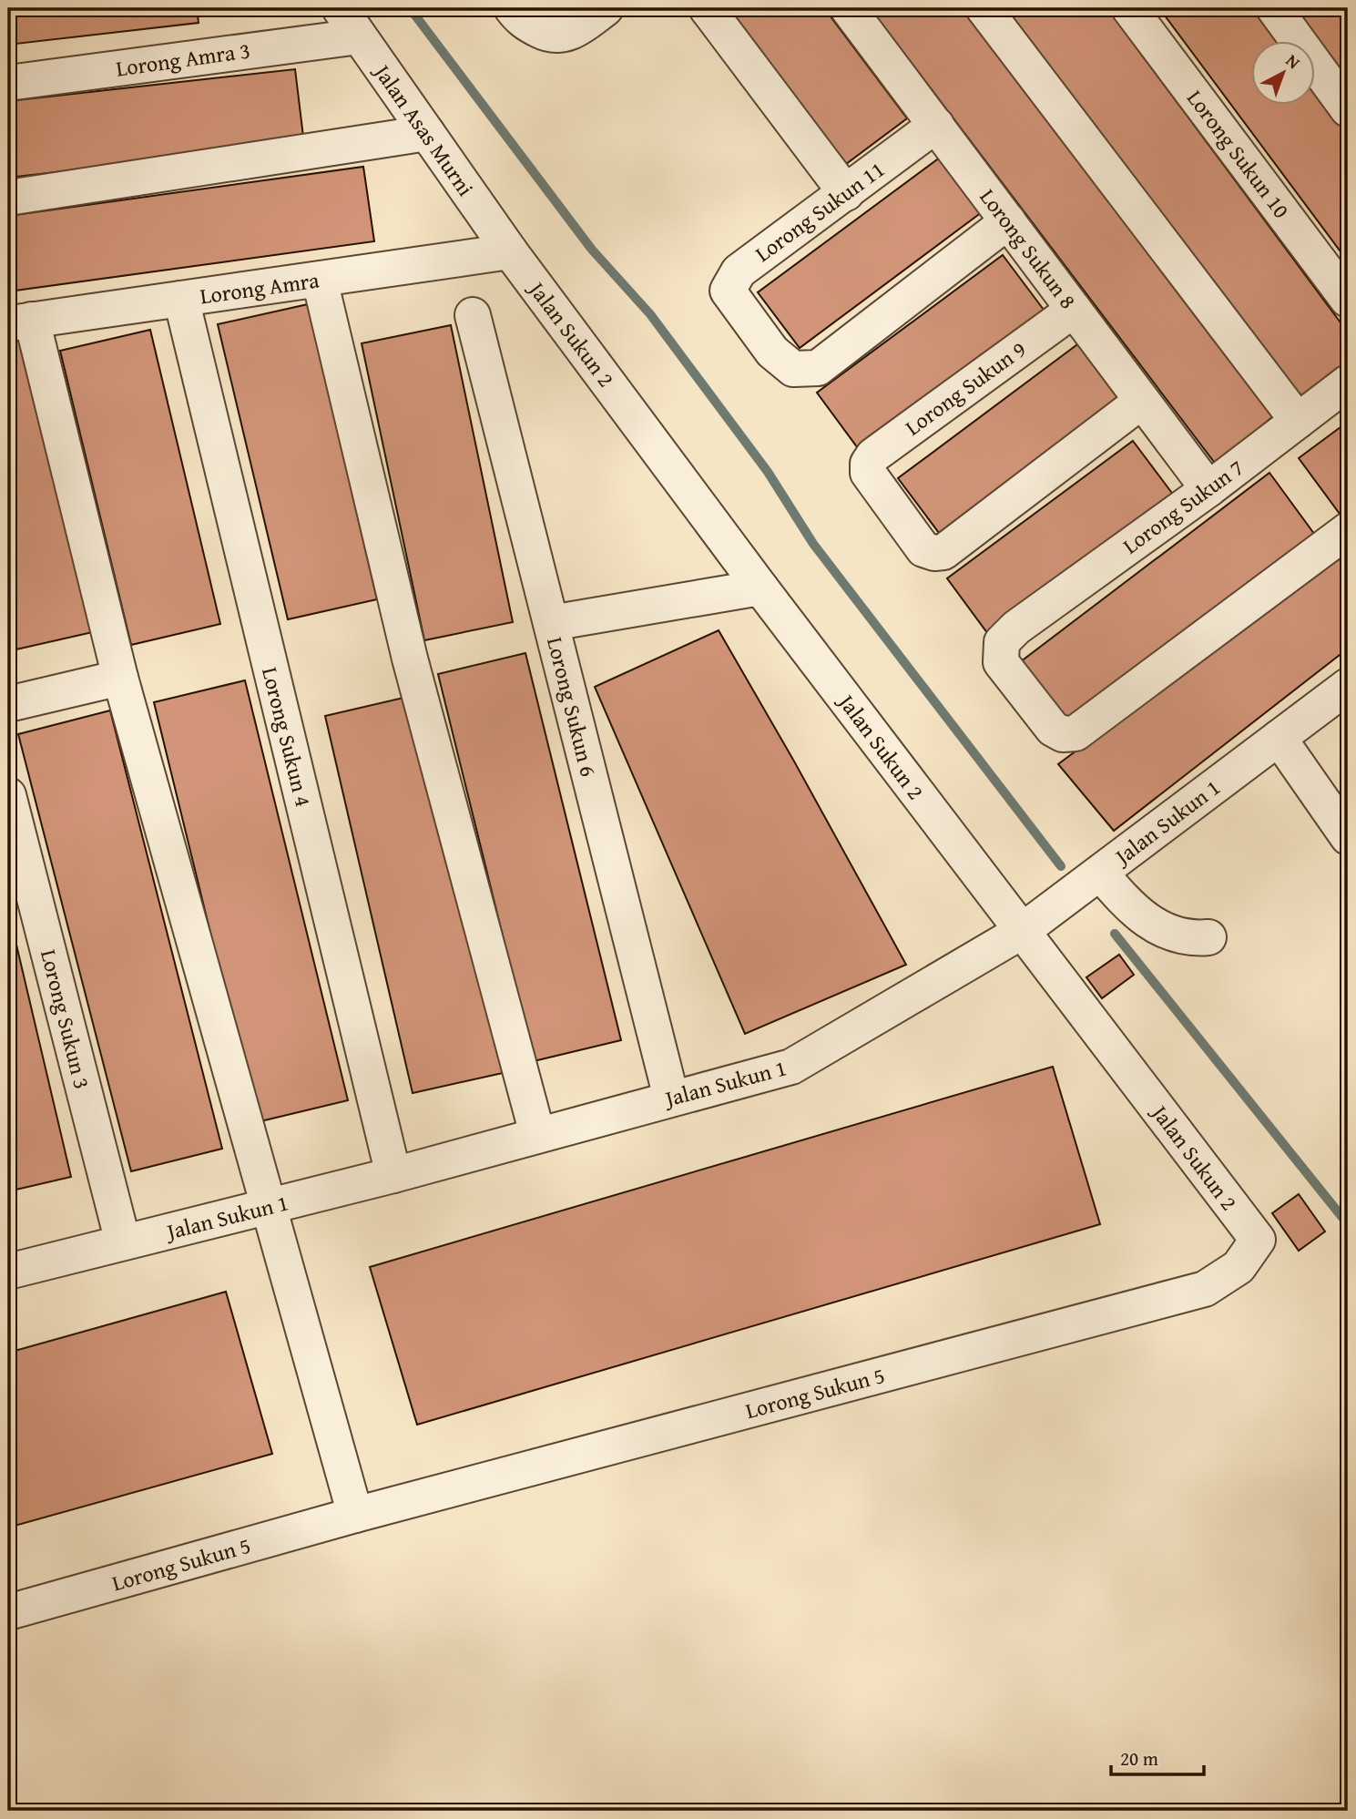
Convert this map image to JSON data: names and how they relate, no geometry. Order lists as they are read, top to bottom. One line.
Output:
{"streets":{"street":["Lorong Amra 3","Jalan Asas Murni","Lorong Sukun 10","Lorong Sukun 11","Lorong Sukun 8","Lorong Amra","Jalan Sukun 2","Lorong Sukun 9","Lorong Sukun 7","Lorong Sukun 6","Lorong Sukun 4","Jalan Sukun 1","Lorong Sukun 3","Lorong Sukun 5"]},"crossings":[["Lorong Amra 3","Jalan Asas Murni"],["Jalan Asas Murni","Lorong Amra"],["Jalan Asas Murni","Jalan Sukun 2"],["Lorong Sukun 11","Lorong Sukun 8"],["Lorong Sukun 8","Lorong Sukun 9"],["Lorong Sukun 8","Lorong Sukun 7"],["Lorong Amra","Jalan Sukun 2"],["Lorong Amra","Lorong Sukun 4"],["Jalan Sukun 2","Jalan Sukun 1"],["Jalan Sukun 2","Lorong Sukun 5"],["Lorong Sukun 6","Jalan Sukun 1"],["Lorong Sukun 4","Jalan Sukun 1"],["Jalan Sukun 1","Lorong Sukun 3"]],"scale_bar":"20 m","north":"top right"}
